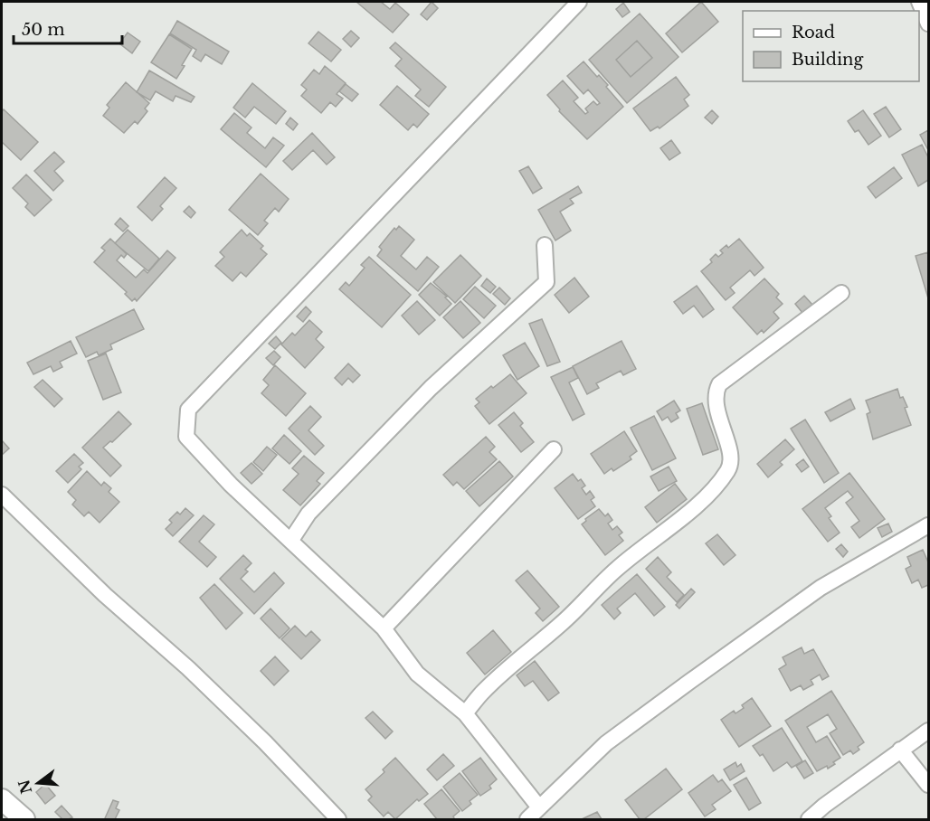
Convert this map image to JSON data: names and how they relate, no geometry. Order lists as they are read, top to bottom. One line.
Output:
{"legend":["Road","Building"],"scale_bar":"50 m","north":"left"}
